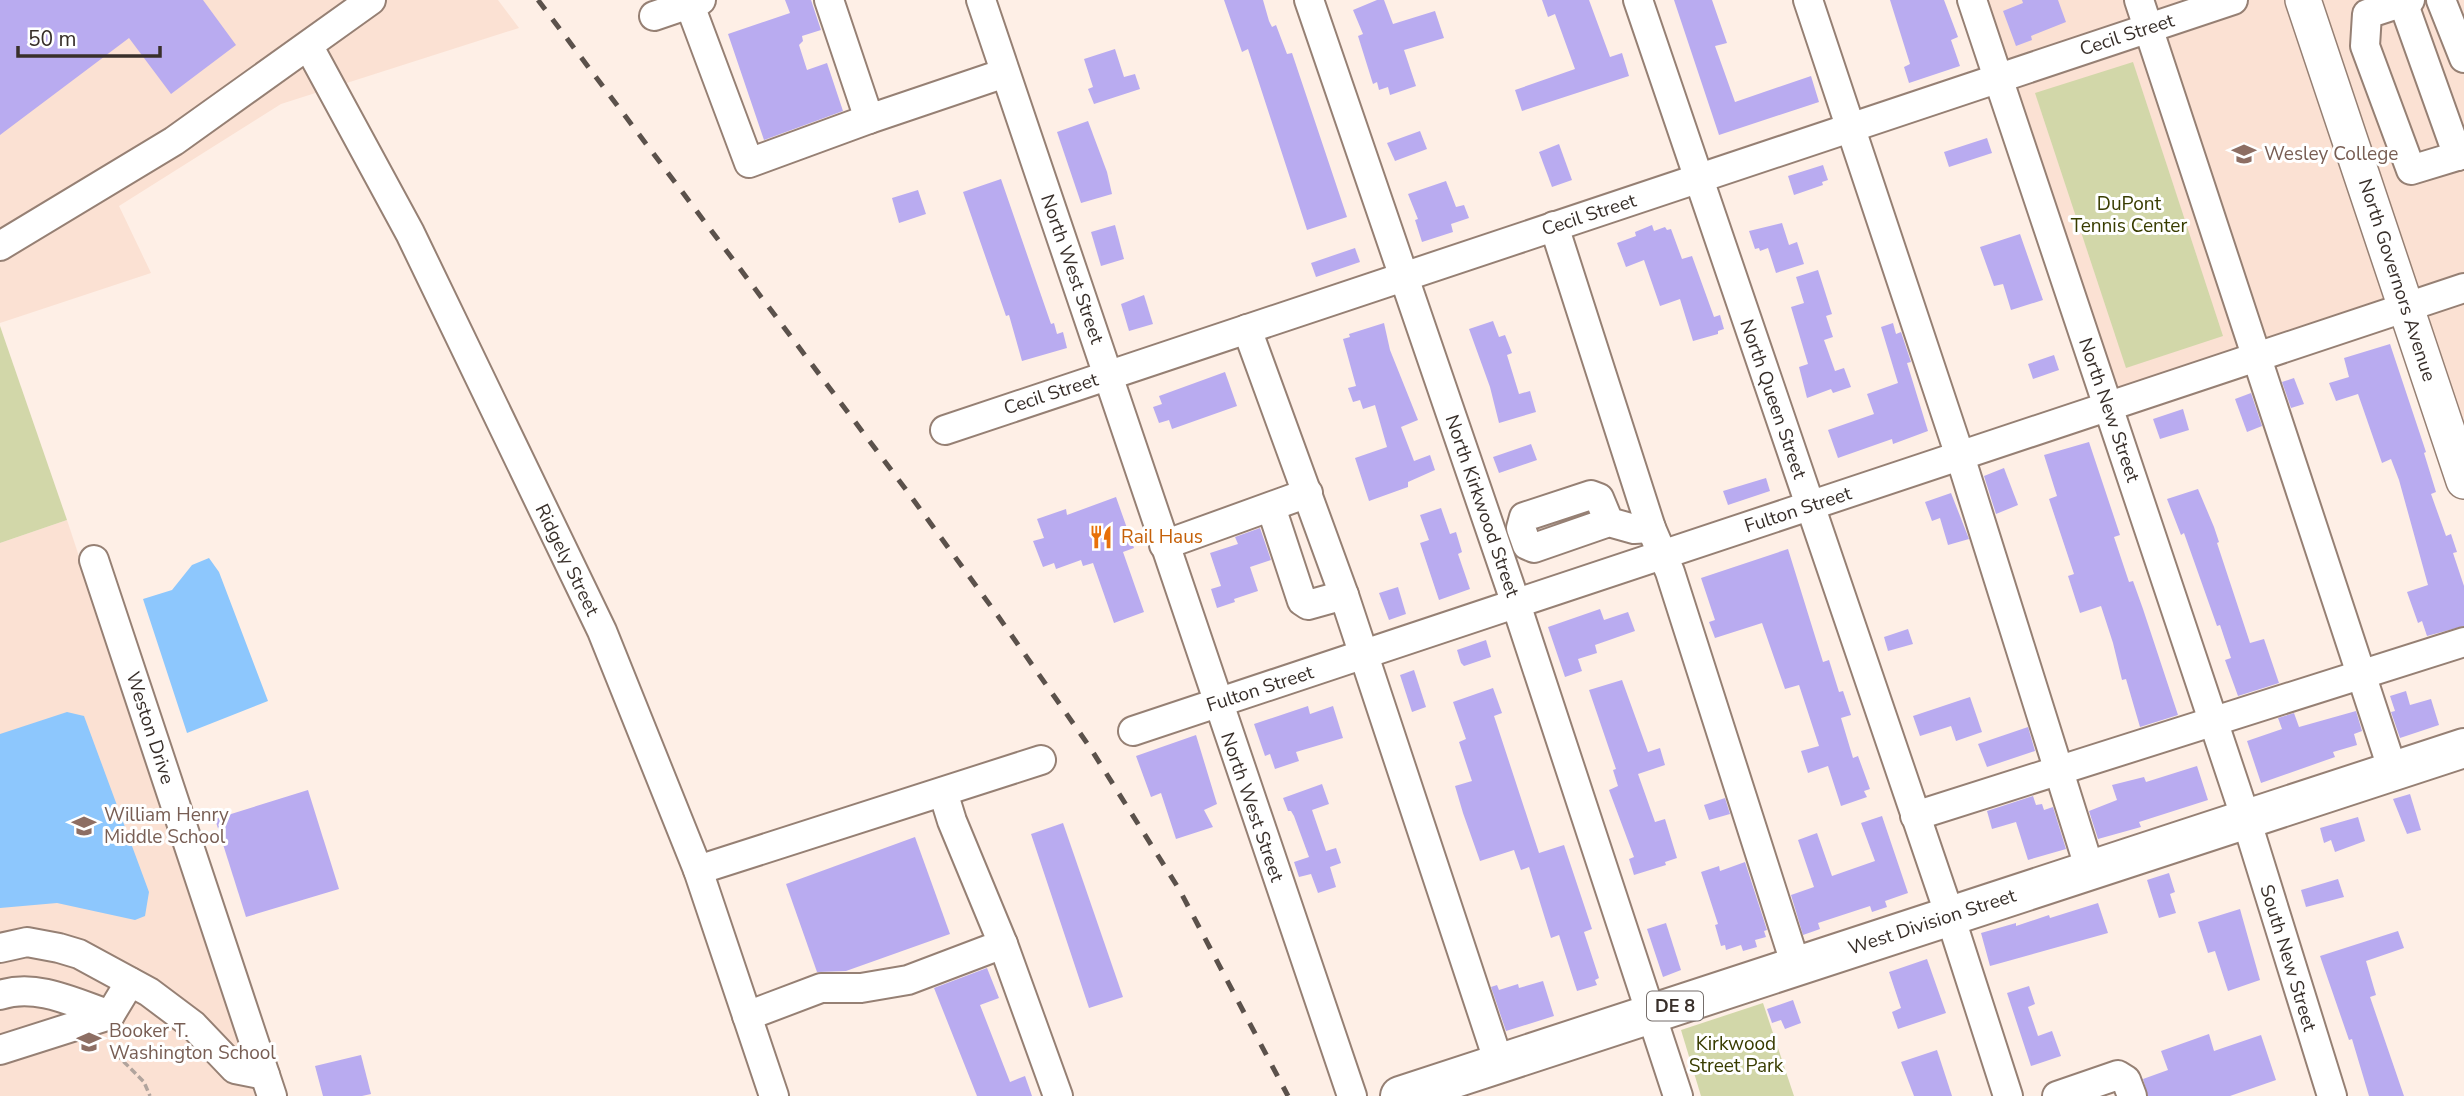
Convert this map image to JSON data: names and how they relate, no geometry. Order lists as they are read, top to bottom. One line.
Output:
{"streets":{"highway":["West Division Street","DE 8"],"main road":["North Governors Avenue"],"street":["Cecil Street","North West Street","North Queen Street","North New Street","North Kirkwood Street","Fulton Street","Ridgely Street","Weston Drive","South New Street"]},"crossings":[["Cecil Street","North West Street"],["Cecil Street","North Queen Street"],["Cecil Street","North New Street"],["Cecil Street","North Kirkwood Street"],["North West Street","Fulton Street"],["North Governors Avenue","Fulton Street"],["North Queen Street","Fulton Street"],["North Queen Street","West Division Street"],["North New Street","Fulton Street"],["North New Street","West Division Street"],["North New Street","South New Street"],["North Kirkwood Street","Fulton Street"],["North Kirkwood Street","West Division Street"],["West Division Street","South New Street"]],"parks":["DuPont Tennis Center","Kirkwood Street Park"],"places":{"school or university":["Wesley College","William Henry Middle School","Booker T. Washington School"],"restaurant":["Rail Haus"]},"scale_bar":"50 m"}
